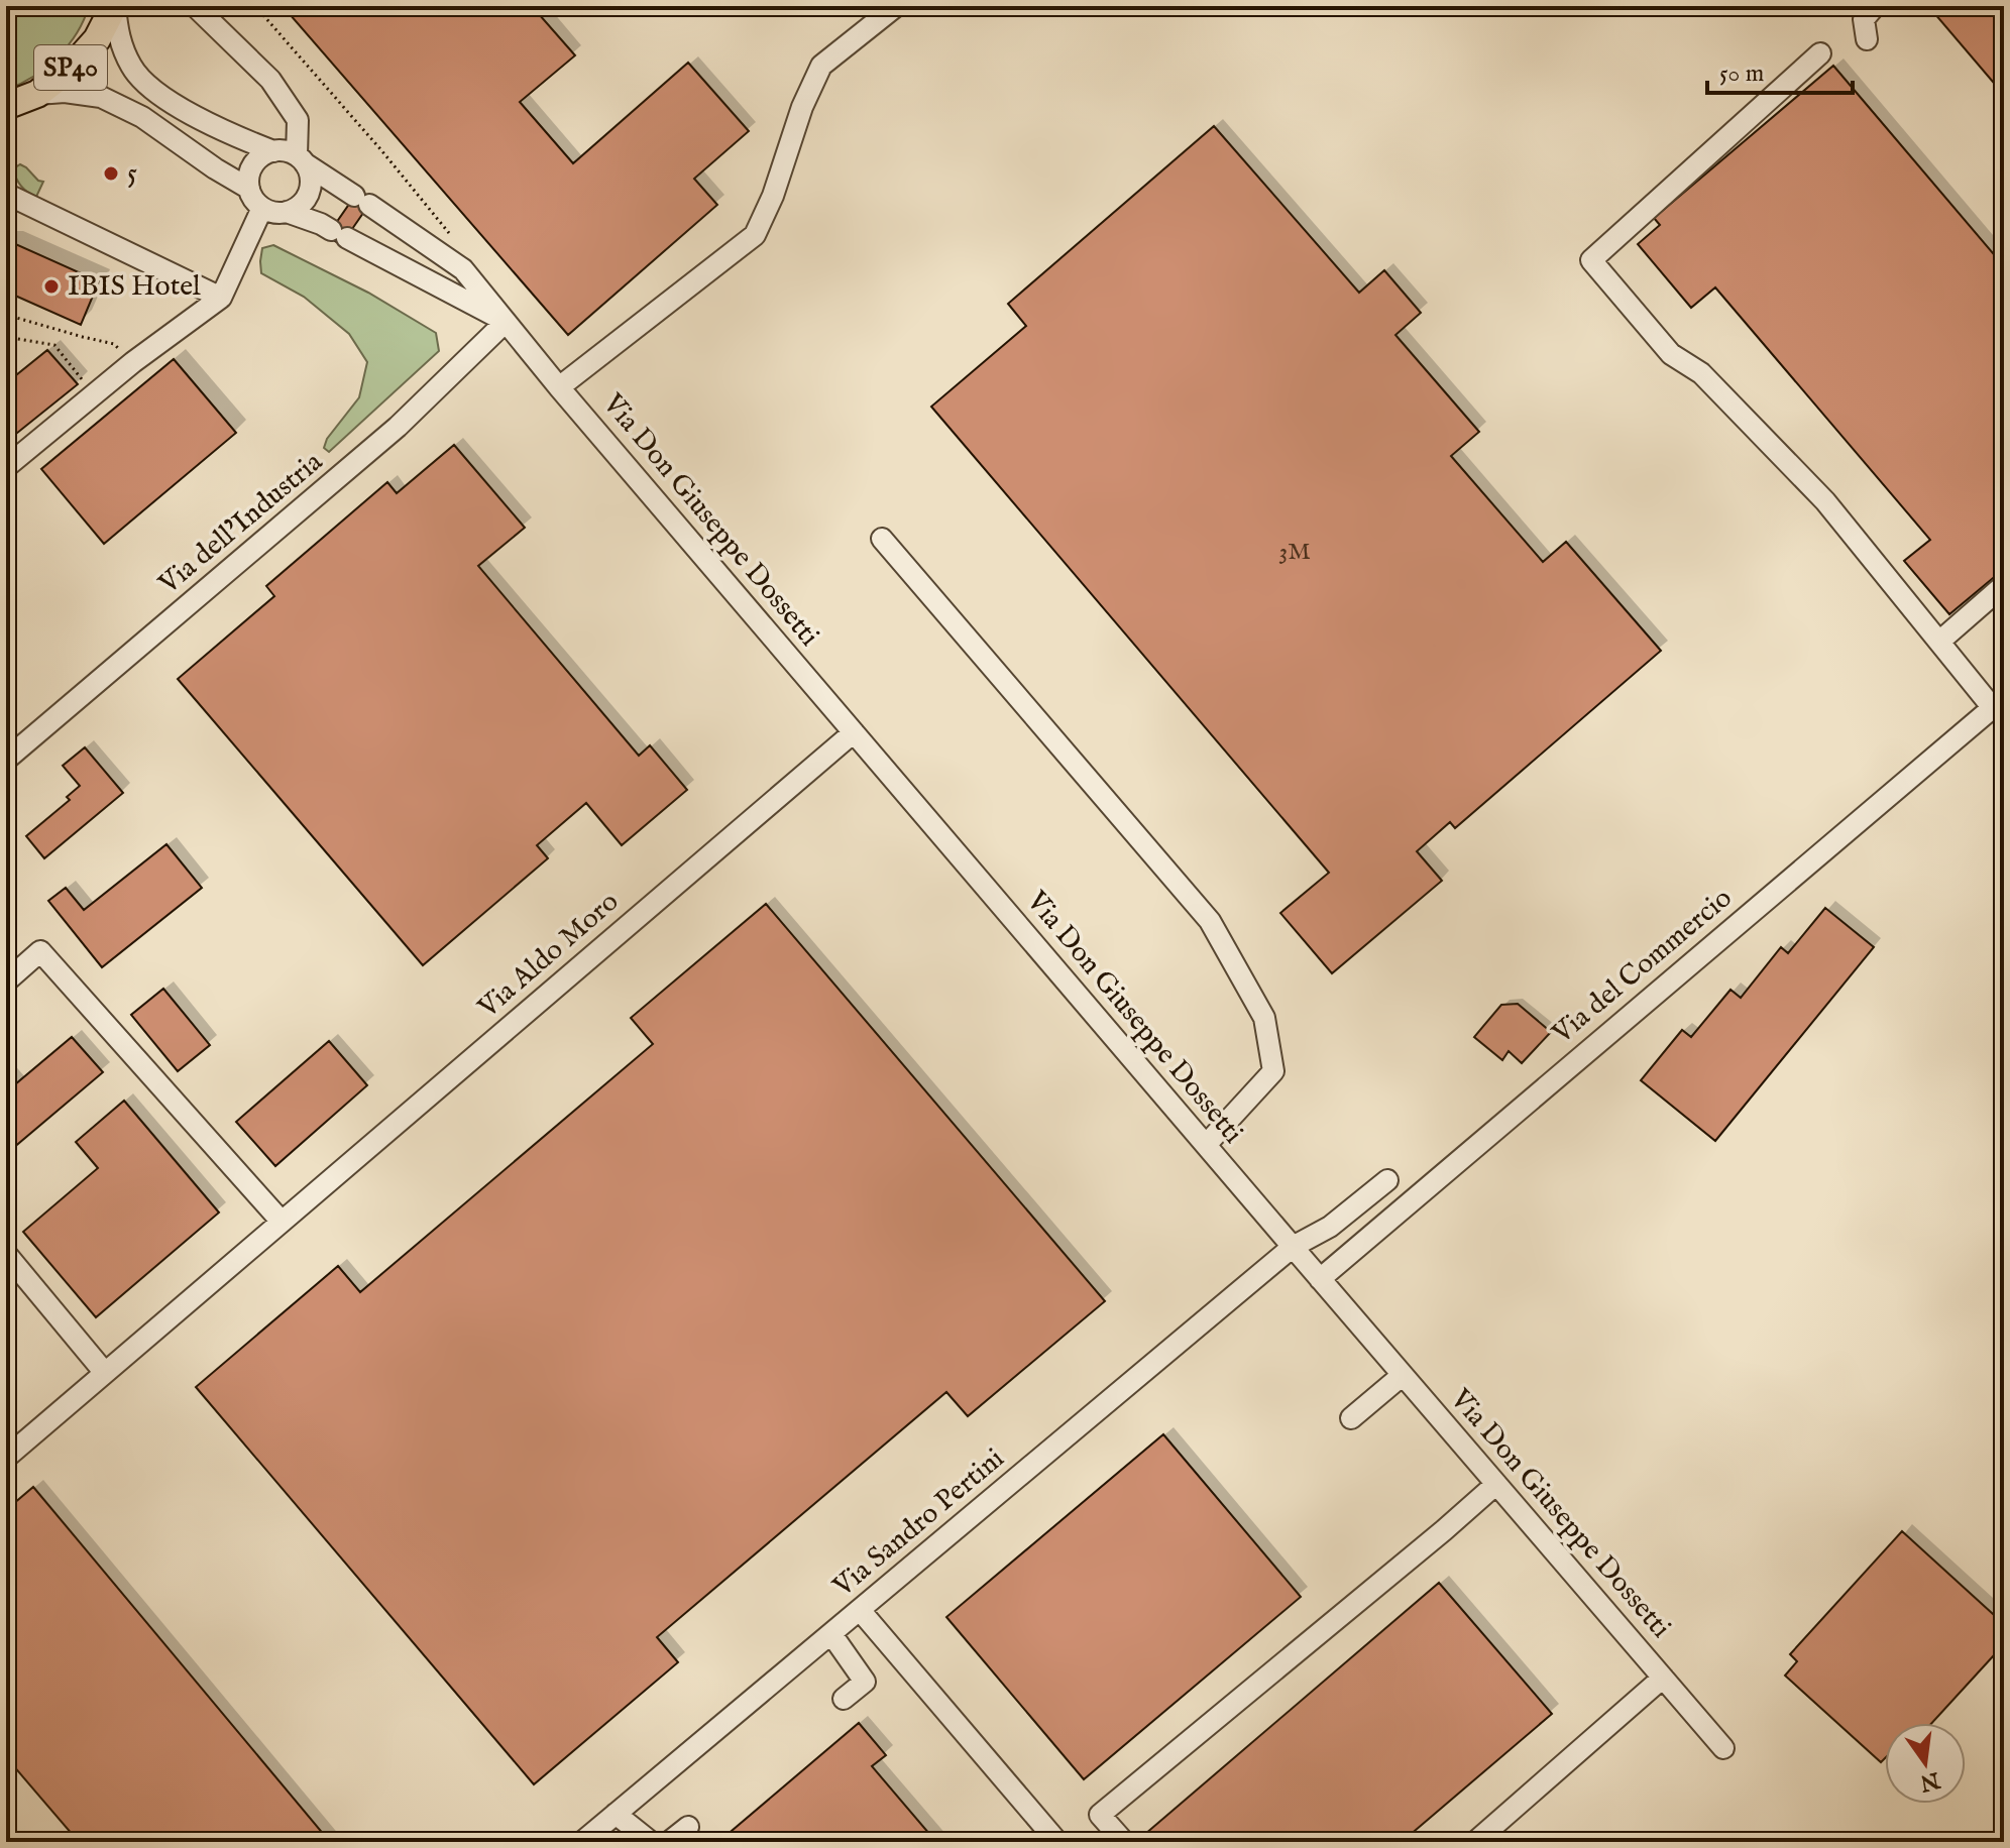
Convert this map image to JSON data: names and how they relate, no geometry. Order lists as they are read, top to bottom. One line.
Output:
{"streets":{"main road":["SP40"],"street":["Via Don Giuseppe Dossetti","Via dell’Industria","Via Aldo Moro","Via del Commercio","Via Sandro Pertini"]},"crossings":[["SP40","Via Don Giuseppe Dossetti"],["Via Don Giuseppe Dossetti","Via dell’Industria"],["Via Don Giuseppe Dossetti","Via Aldo Moro"],["Via Don Giuseppe Dossetti","Via del Commercio"],["Via Don Giuseppe Dossetti","Via Sandro Pertini"]],"places":["5","IBIS Hotel"],"house_numbers":["3M"],"scale_bar":"50 m","north":"bottom"}
